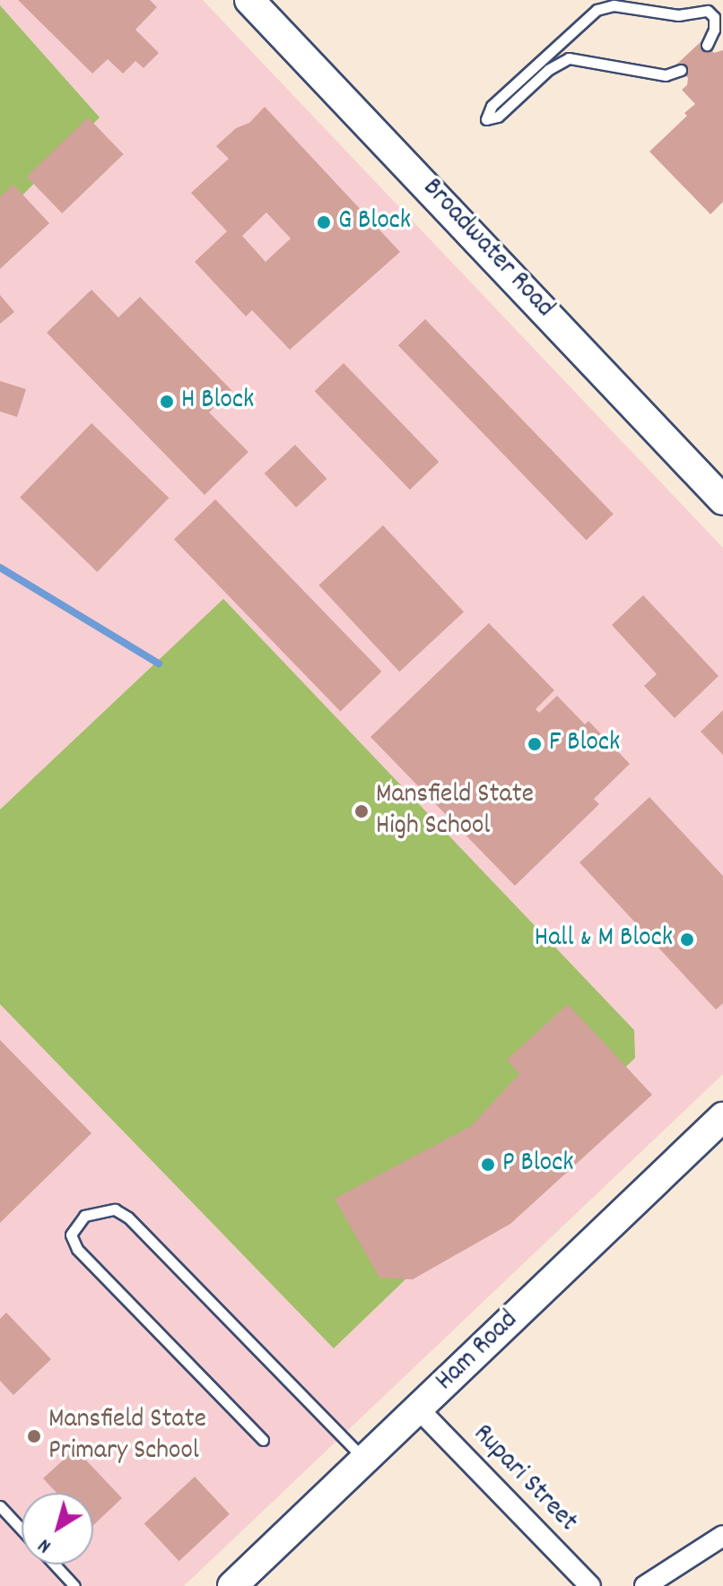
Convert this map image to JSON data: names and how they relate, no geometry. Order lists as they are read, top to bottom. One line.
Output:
{"streets":{"main road":["Broadwater Road","Ham Road"],"street":["Rupari Street"]},"crossings":[["Ham Road","Rupari Street"]],"places":["G Block","H Block","F Block","Mansfield State High School","Hall & M Block","P Block","Mansfield State Primary School"],"north":"bottom left"}
